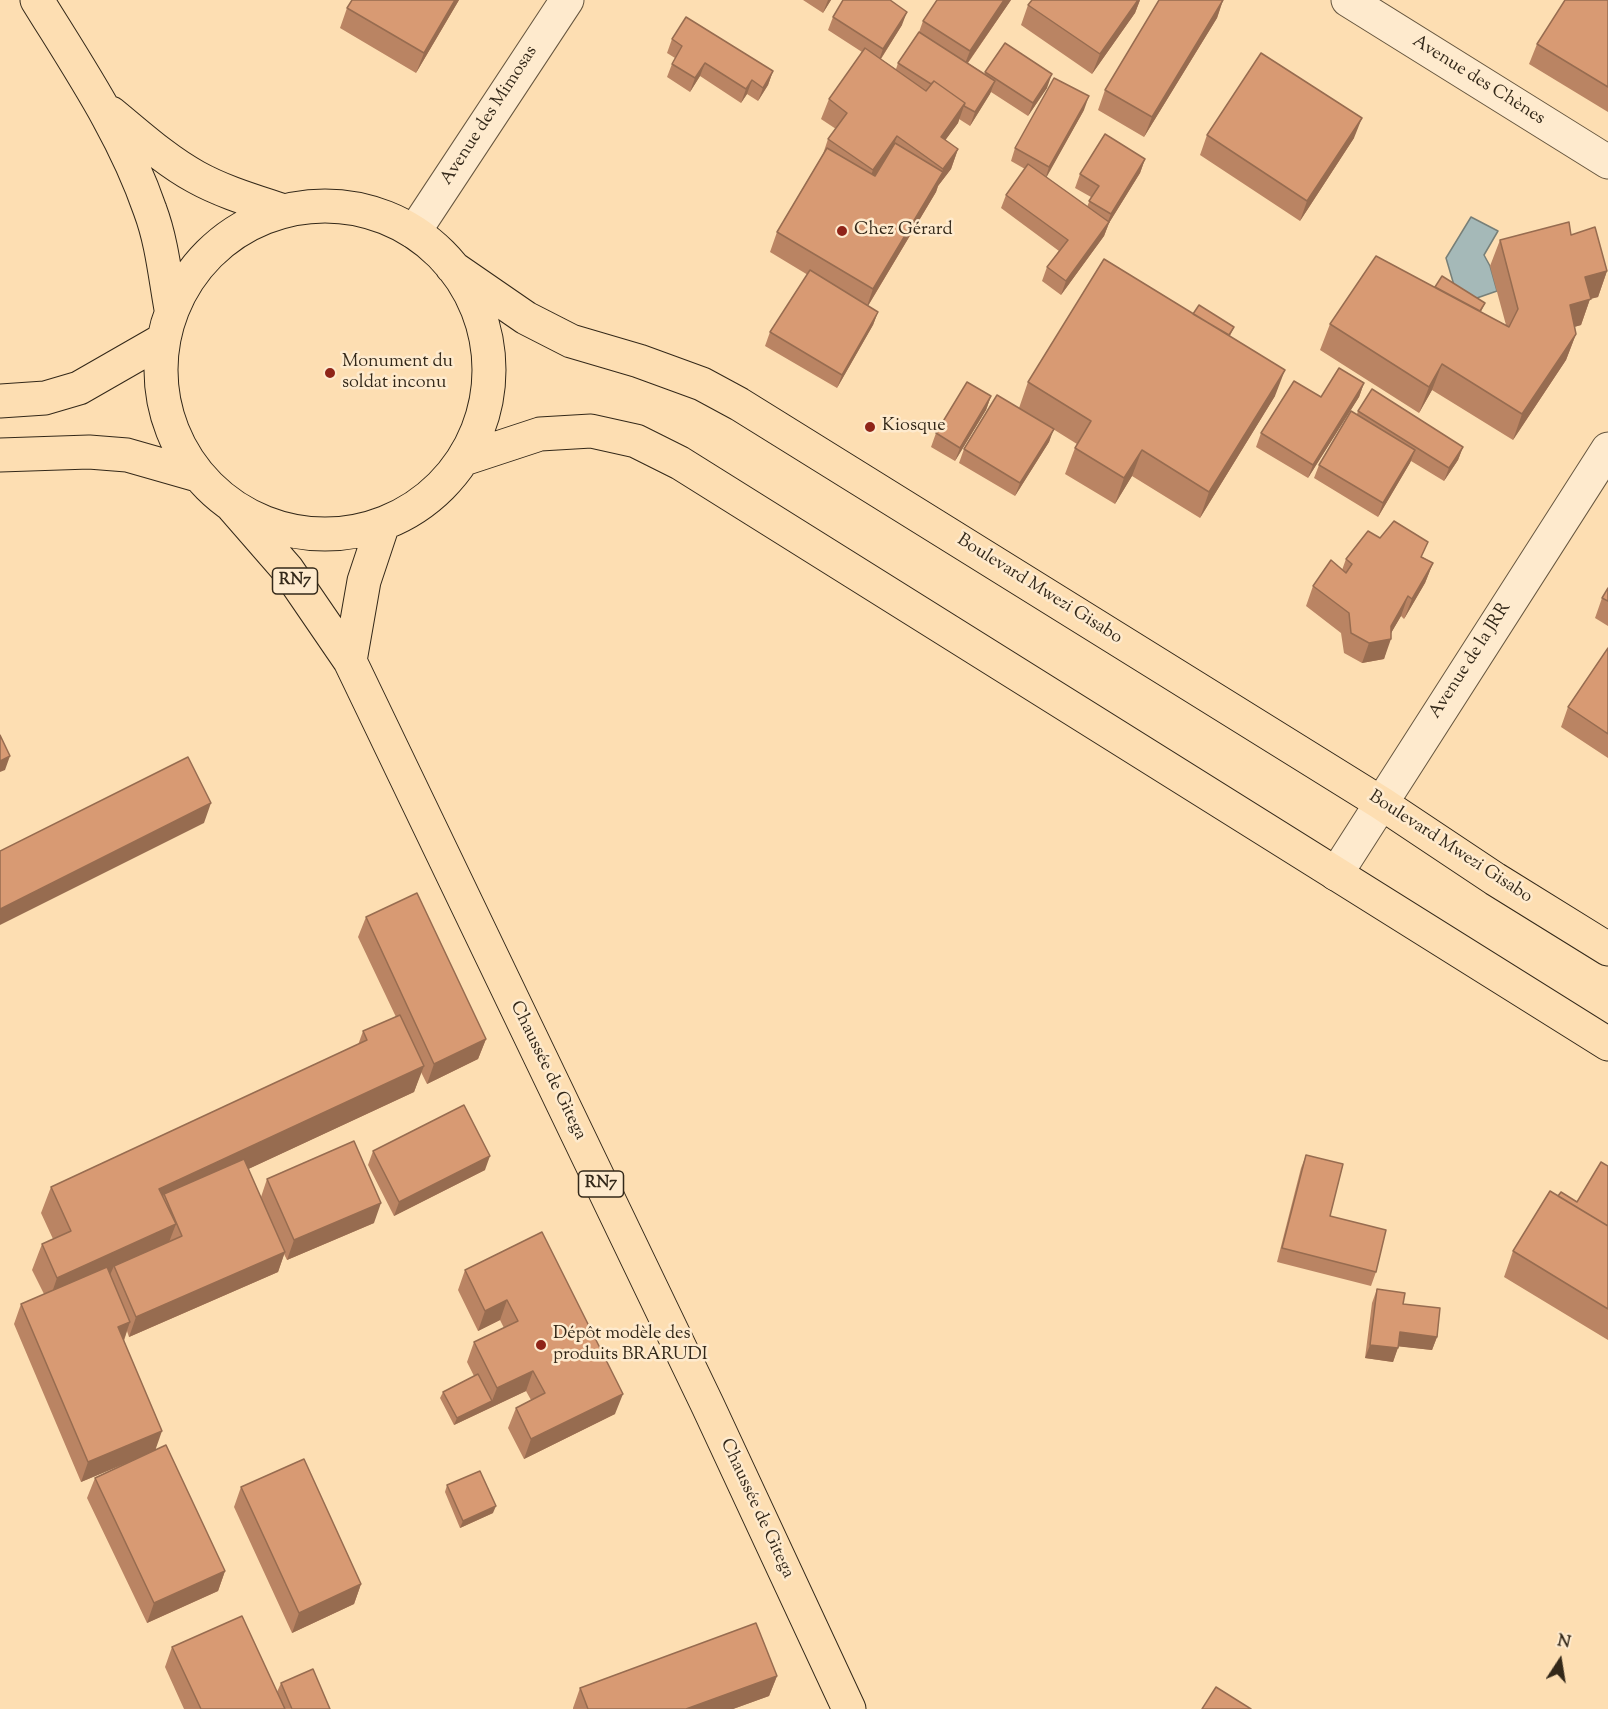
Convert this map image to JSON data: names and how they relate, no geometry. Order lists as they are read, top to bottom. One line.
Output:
{"streets":{"main road":["RN7","Boulevard Mwezi Gisabo","Chaussée de Gitega"],"street":["Avenue des Chènes","Avenue des Mimosas","Avenue de la JRR"]},"crossings":[["Boulevard Mwezi Gisabo","Avenue de la JRR"]],"places":["Chez Gérard","Monument du soldat inconu","Kiosque","Dépôt modèle des produits BRARUDI"],"north":"top"}
